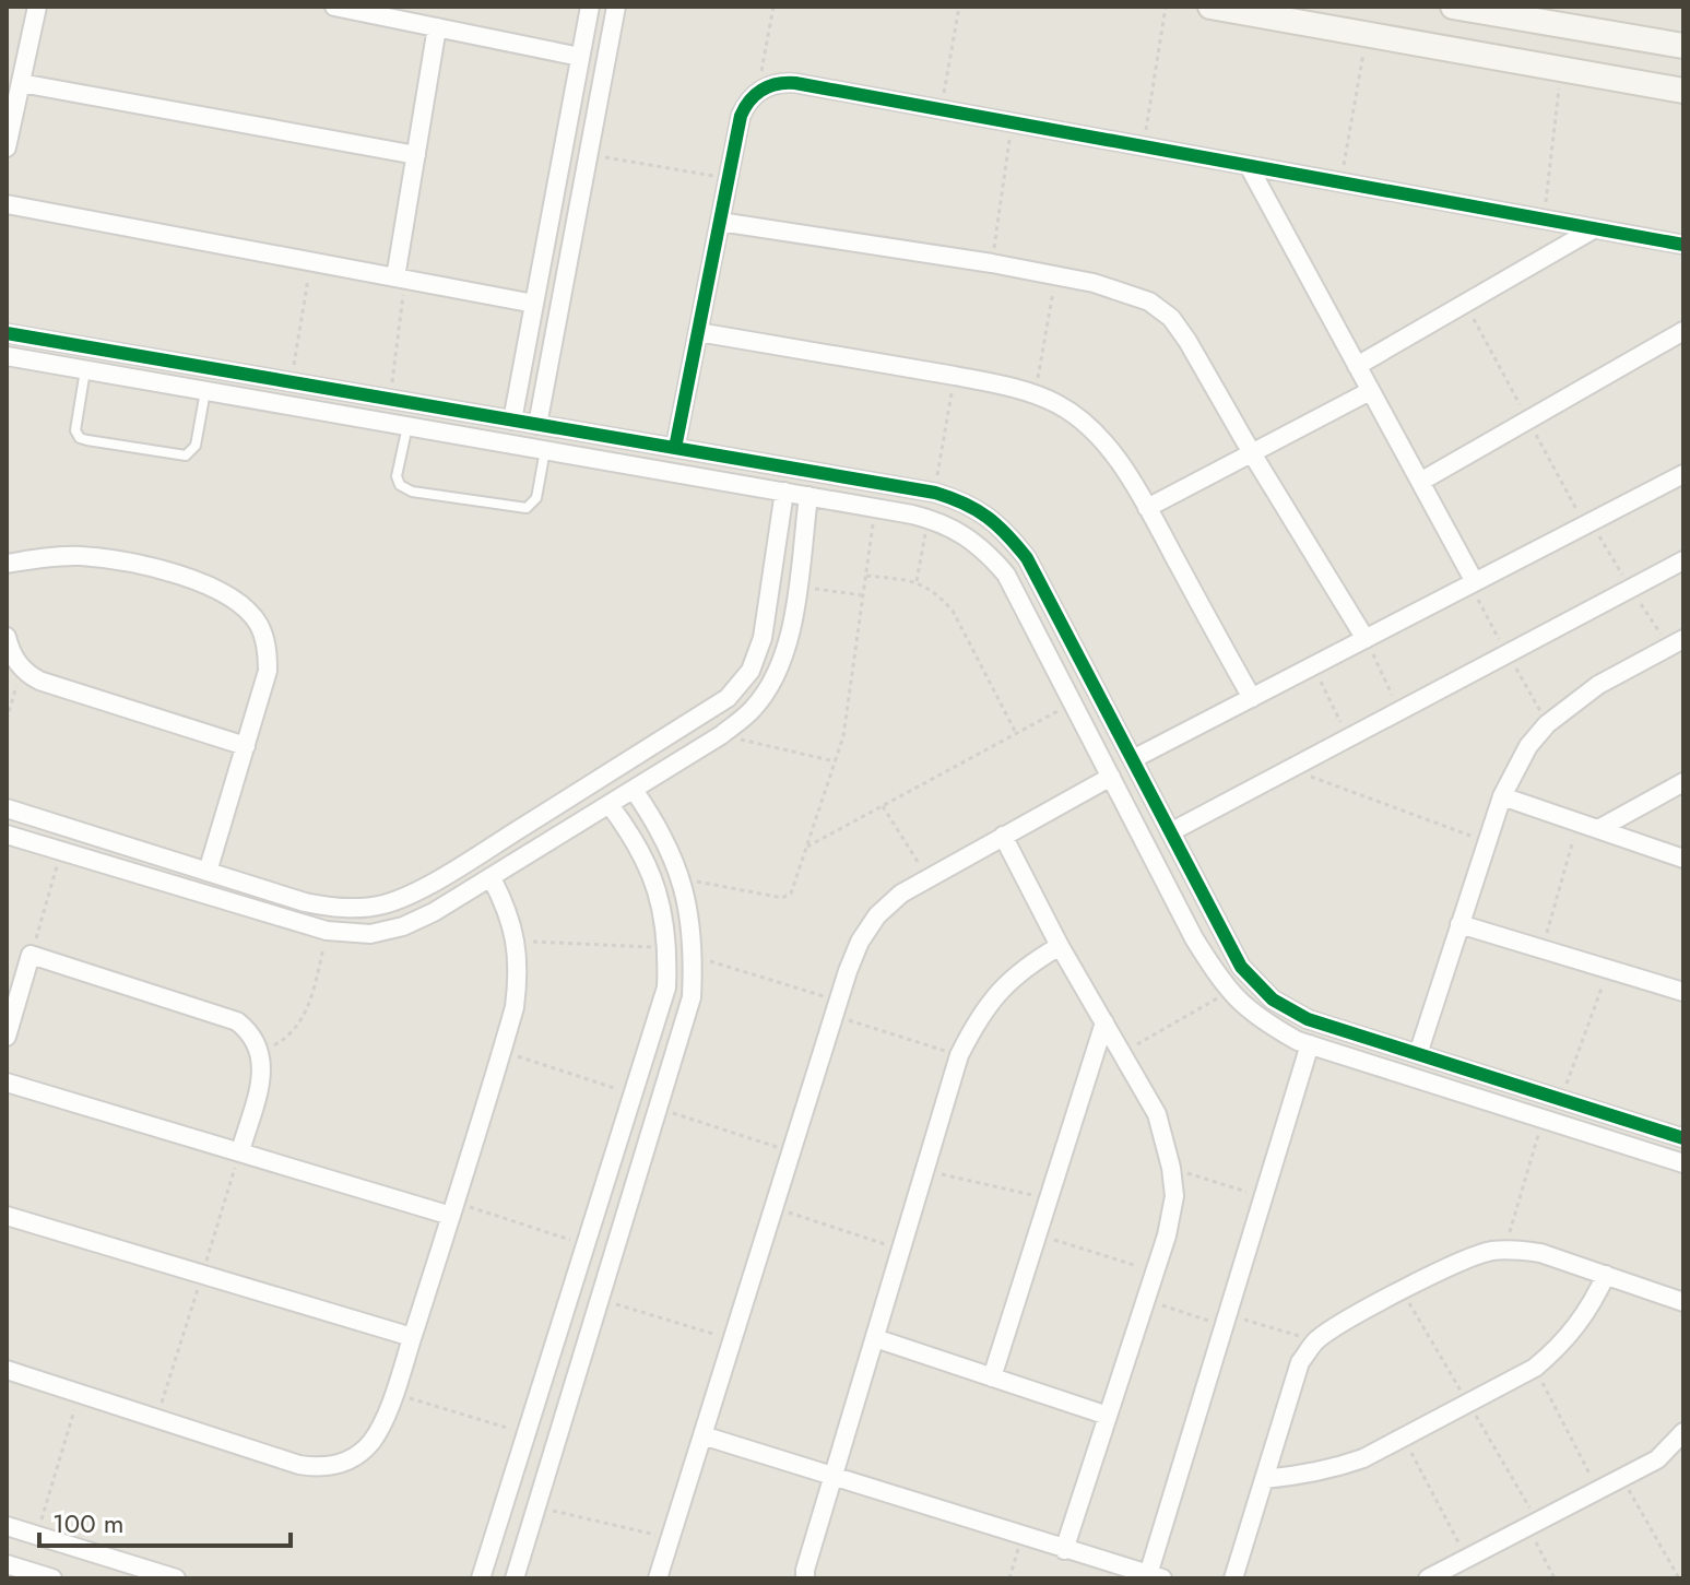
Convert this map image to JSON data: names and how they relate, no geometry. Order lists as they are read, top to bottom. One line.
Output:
{"scale_bar":"100 m"}
